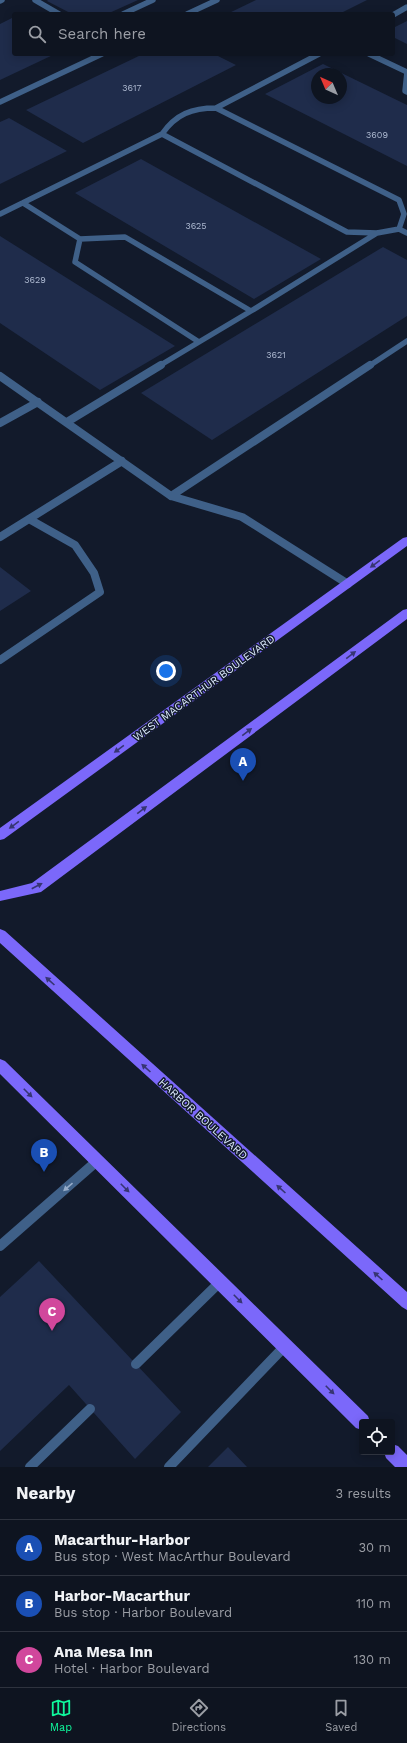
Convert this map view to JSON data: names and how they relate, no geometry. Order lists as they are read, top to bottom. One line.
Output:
{"streets":{"main road":["WEST MACARTHUR BOULEVARD","HARBOR BOULEVARD"]},"house_numbers":["3617","3609","3625","3629","3621"],"north":"top left","page":{"search":"Search here","pins":["A","B","C"],"heading":["Nearby","3 results"],"list":[{"mark":"A","name":"Macarthur-Harbor","note":"Bus stop · West MacArthur Boulevard","value":"30 m"},{"mark":"B","name":"Harbor-Macarthur","note":"Bus stop · Harbor Boulevard","value":"110 m"},{"mark":"C","name":"Ana Mesa Inn","note":"Hotel · Harbor Boulevard","value":"130 m"}],"nav":["Map","Directions","Saved"]}}
